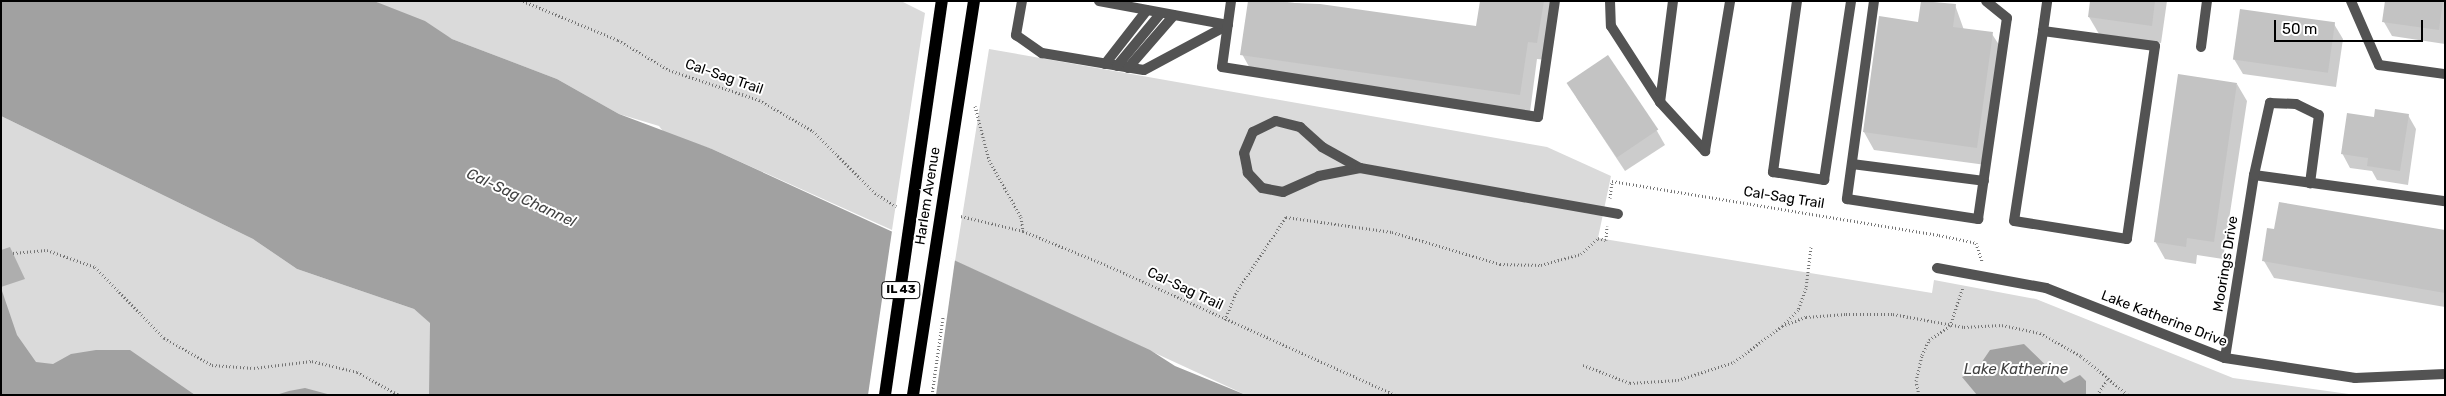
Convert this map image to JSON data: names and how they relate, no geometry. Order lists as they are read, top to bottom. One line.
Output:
{"streets":{"main road":["Harlem Avenue","IL 43"],"street":["Moorings Drive","Lake Katherine Drive"],"path":["Cal-Sag Trail"]},"crossings":[["Cal-Sag Trail","Lake Katherine Drive"],["Moorings Drive","Lake Katherine Drive"]],"water":["Cal-Sag Channel","Lake Katherine"],"scale_bar":"50 m"}
